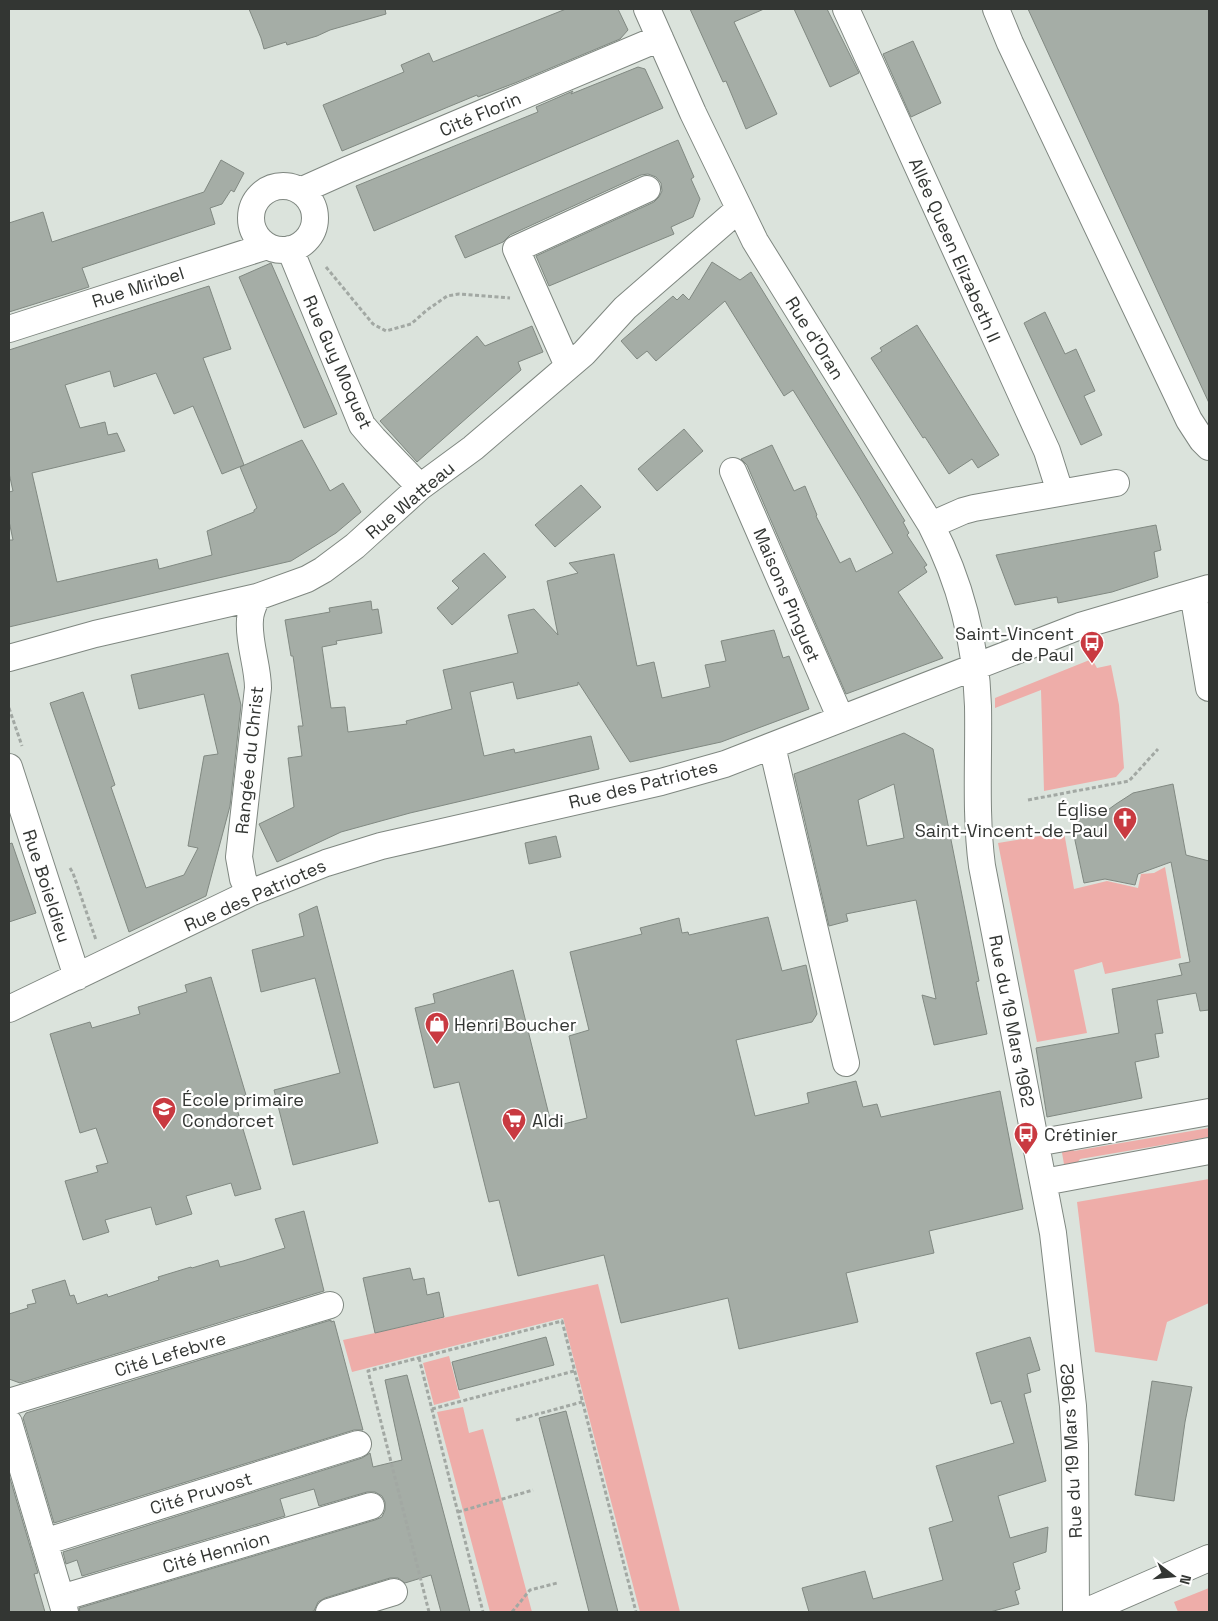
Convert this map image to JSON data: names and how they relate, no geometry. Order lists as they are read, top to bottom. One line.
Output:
{"streets":{"street":["Cité Florin","Allée Queen Elizabeth II","Rue Miribel","Rue d'Oran","Rue Guy Moquet","Rue Watteau","Maisons Pinguet","Rangée du Christ","Rue des Patriotes","Rue Boieldieu","Rue du 19 Mars 1962","Cité Lefebvre","Cité Pruvost","Cité Hennion"]},"crossings":[["Cité Florin","Rue Miribel"],["Cité Florin","Rue d'Oran"],["Cité Florin","Rue Guy Moquet"],["Rue Miribel","Rue Guy Moquet"],["Rue d'Oran","Rue Watteau"],["Rue d'Oran","Rue des Patriotes"],["Rue d'Oran","Rue du 19 Mars 1962"],["Rue Guy Moquet","Rue Watteau"],["Rue Watteau","Rangée du Christ"],["Maisons Pinguet","Rue des Patriotes"],["Rangée du Christ","Rue des Patriotes"],["Rue des Patriotes","Rue Boieldieu"],["Rue des Patriotes","Rue du 19 Mars 1962"]],"places":{"bus stop":["Saint-Vincent de Paul","Crétinier"],"church":["Église Saint-Vincent-de-Paul"],"shop":["Henri Boucher"],"school or university":["École primaire Condorcet"],"supermarket":["Aldi"]},"north":"right"}
